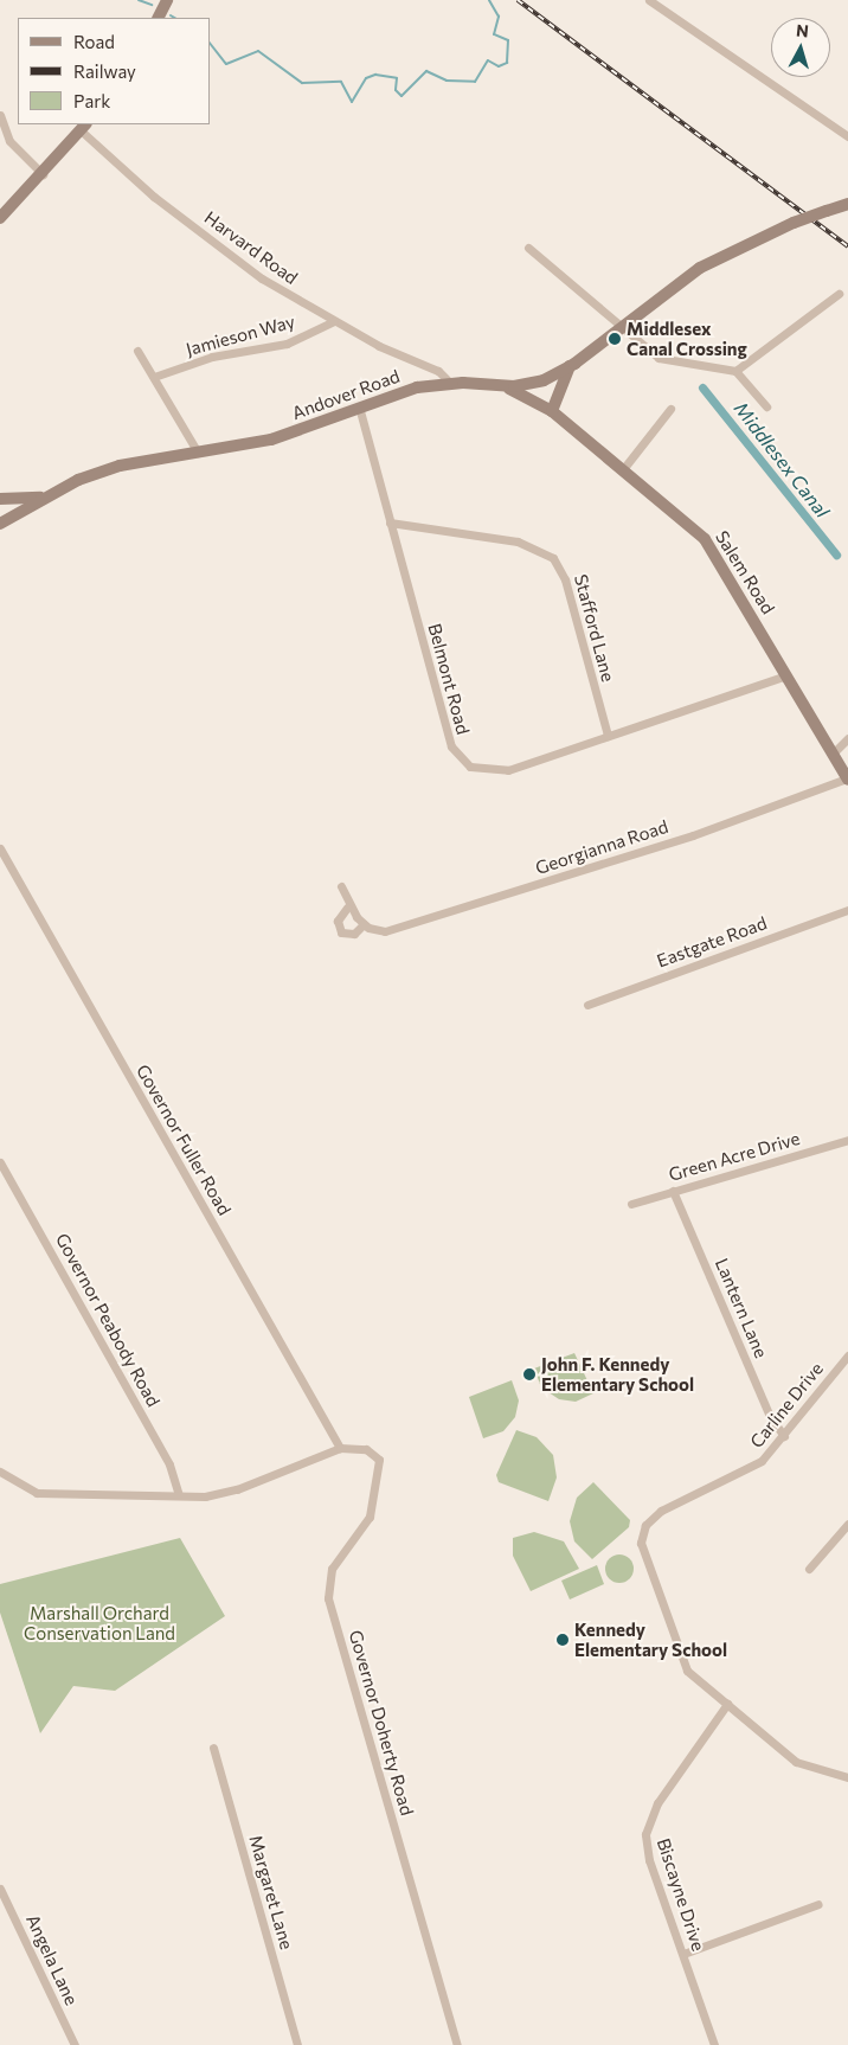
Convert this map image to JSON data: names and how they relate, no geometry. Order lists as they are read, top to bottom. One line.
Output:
{"streets":{"main road":["Andover Road","Salem Road"],"street":["Harvard Road","Jamieson Way","Stafford Lane","Belmont Road","Georgianna Road","Eastgate Road","Governor Fuller Road","Green Acre Drive","Lantern Lane","Governor Peabody Road","Carline Drive","Governor Doherty Road","Margaret Lane","Biscayne Drive","Angela Lane"]},"crossings":[["Harvard Road","Jamieson Way"],["Harvard Road","Andover Road"],["Andover Road","Salem Road"],["Andover Road","Belmont Road"],["Salem Road","Belmont Road"],["Salem Road","Georgianna Road"],["Stafford Lane","Belmont Road"],["Governor Fuller Road","Governor Doherty Road"],["Green Acre Drive","Lantern Lane"],["Lantern Lane","Carline Drive"],["Carline Drive","Biscayne Drive"]],"water":["Middlesex Canal"],"parks":["Marshall Orchard Conservation Land"],"places":["Middlesex Canal Crossing","John F. Kennedy Elementary School","Kennedy Elementary School"],"legend":["Road","Railway","Park"],"north":"top"}
